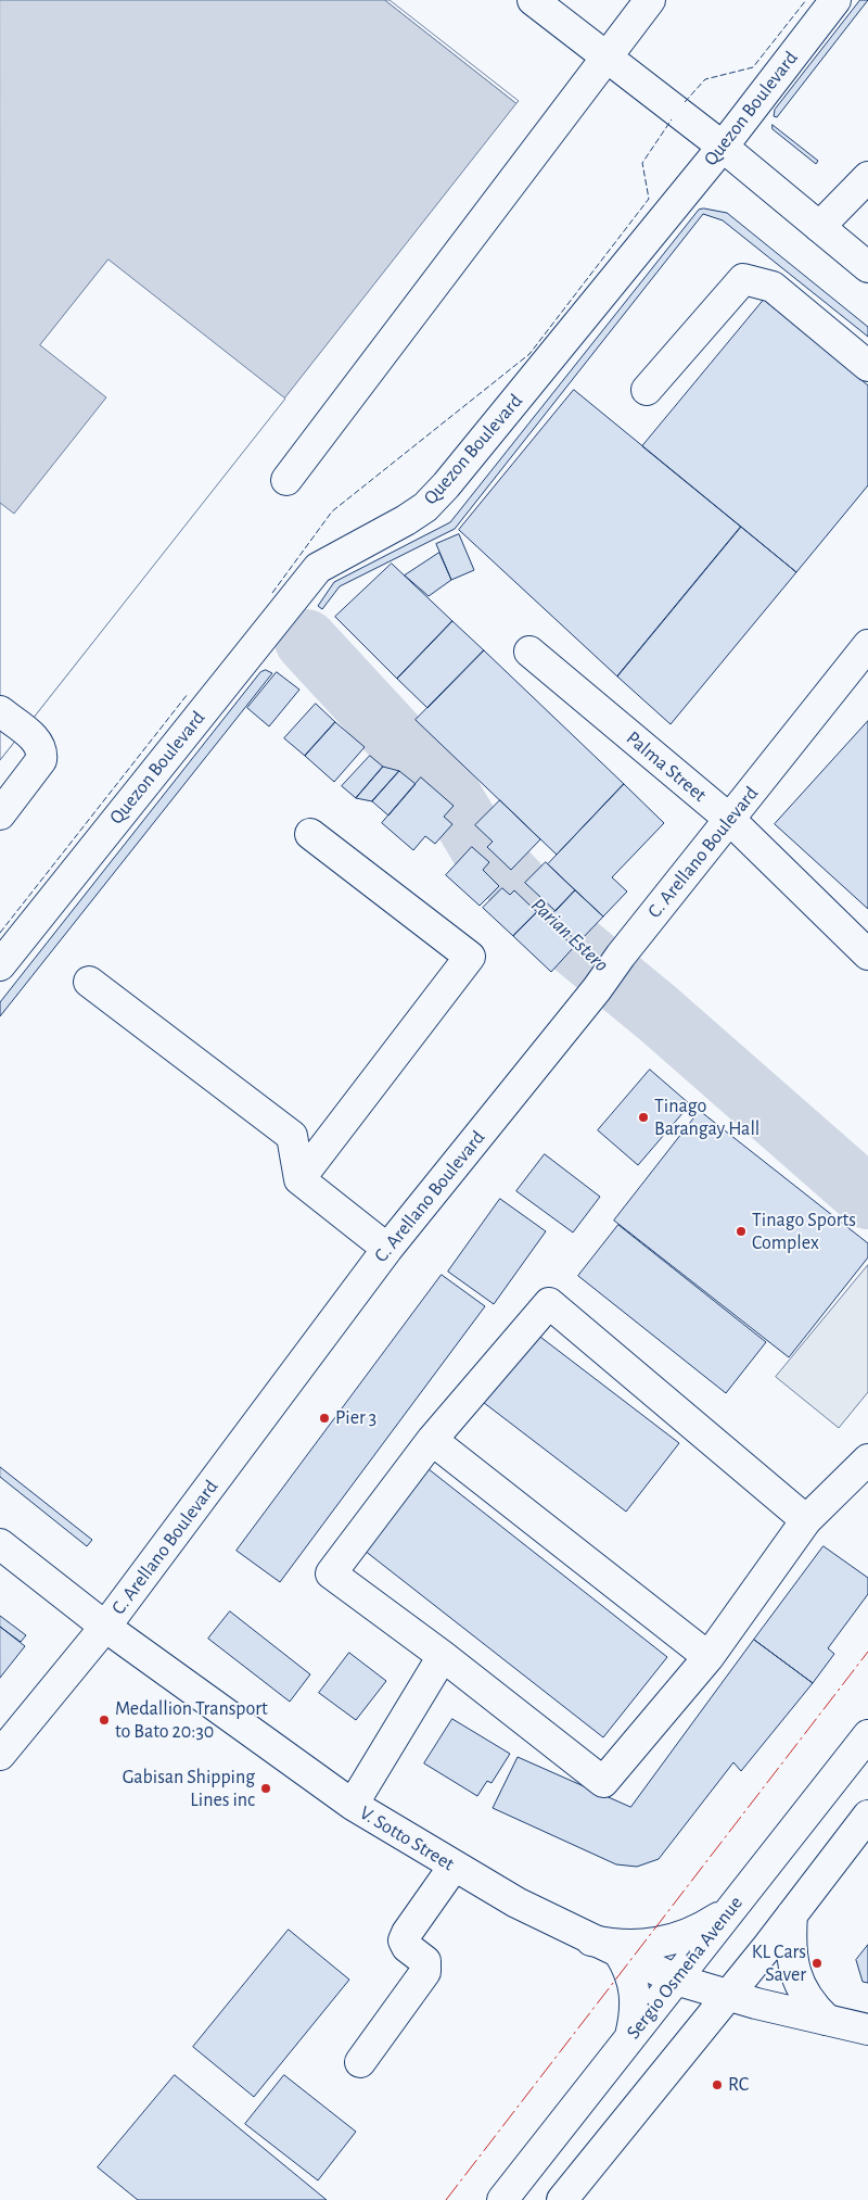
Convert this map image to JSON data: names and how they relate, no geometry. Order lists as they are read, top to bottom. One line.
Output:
{"streets":{"main road":["Quezon Boulevard","Palma Street","C. Arellano Boulevard","V. Sotto Street","Sergio Osmeña Avenue"]},"crossings":[["Palma Street","C. Arellano Boulevard"],["C. Arellano Boulevard","V. Sotto Street"],["V. Sotto Street","Sergio Osmeña Avenue"]],"water":["Parian Estero"],"places":["Tinago Barangay Hall","Tinago Sports Complex","Pier 3","Medallion Transport to Bato 20:30","Gabisan Shipping Lines inc","KL Cars Saver","RC"]}
